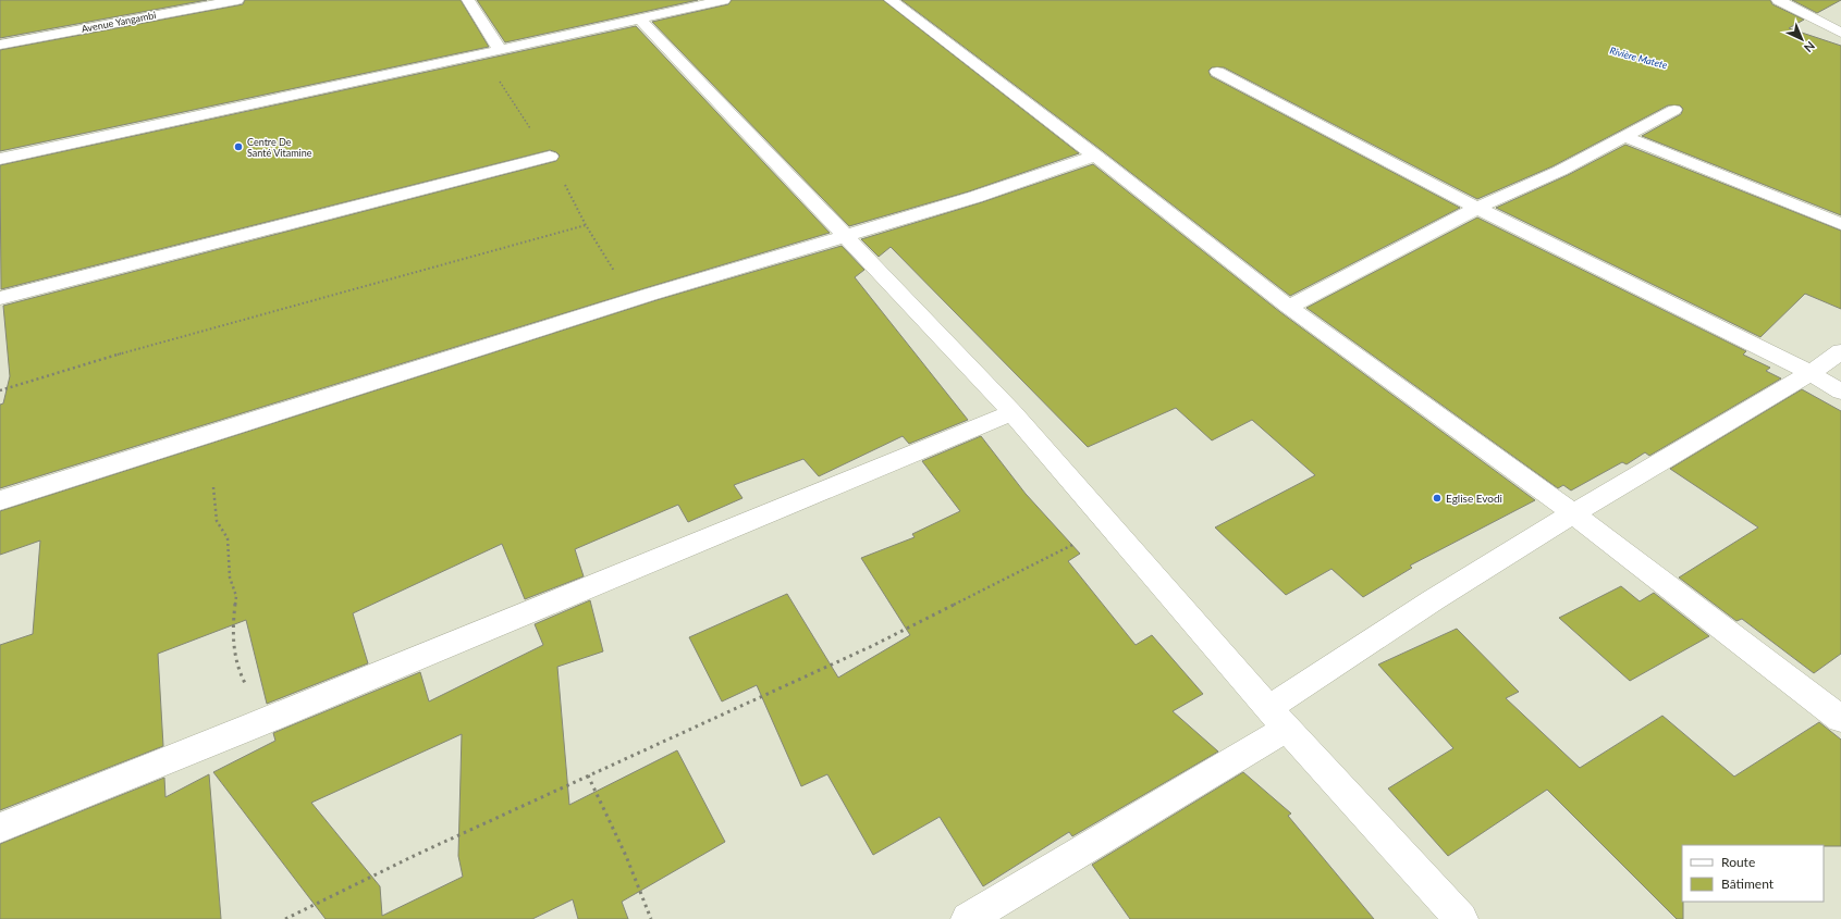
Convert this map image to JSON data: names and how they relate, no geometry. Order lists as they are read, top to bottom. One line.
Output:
{"streets":{"street":["Avenue Yangambi"]},"water":["Rivière Matete"],"places":["Centre De Santé Vitamine","Eglise Evodi"],"legend":["Route","Bâtiment"],"north":"bottom right"}
